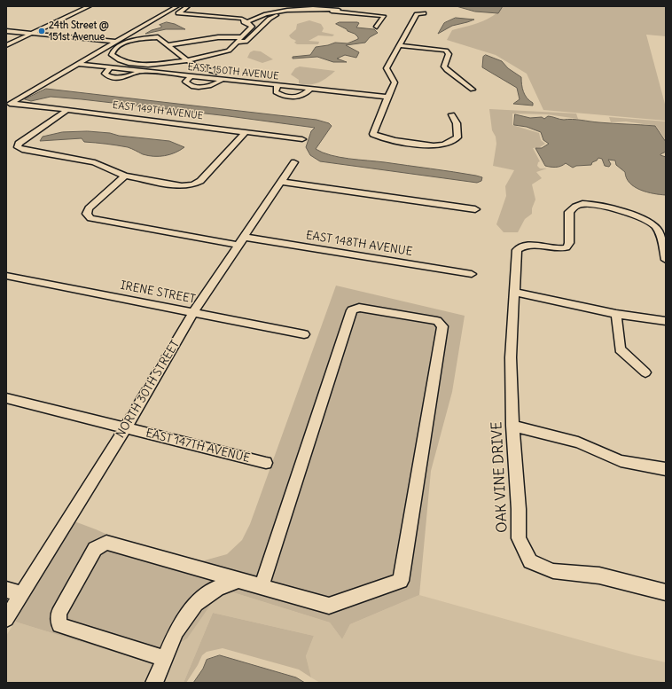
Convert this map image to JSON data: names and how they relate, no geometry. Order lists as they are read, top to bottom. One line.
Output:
{"streets":{"street":["EAST 150TH AVENUE","EAST 149TH AVENUE","EAST 148TH AVENUE","IRENE STREET","NORTH 30TH STREET","EAST 147TH AVENUE","OAK VINE DRIVE"]},"crossings":[["EAST 148TH AVENUE","NORTH 30TH STREET"],["IRENE STREET","NORTH 30TH STREET"],["NORTH 30TH STREET","EAST 147TH AVENUE"]],"places":["24th Street @ 151st Avenue"]}
